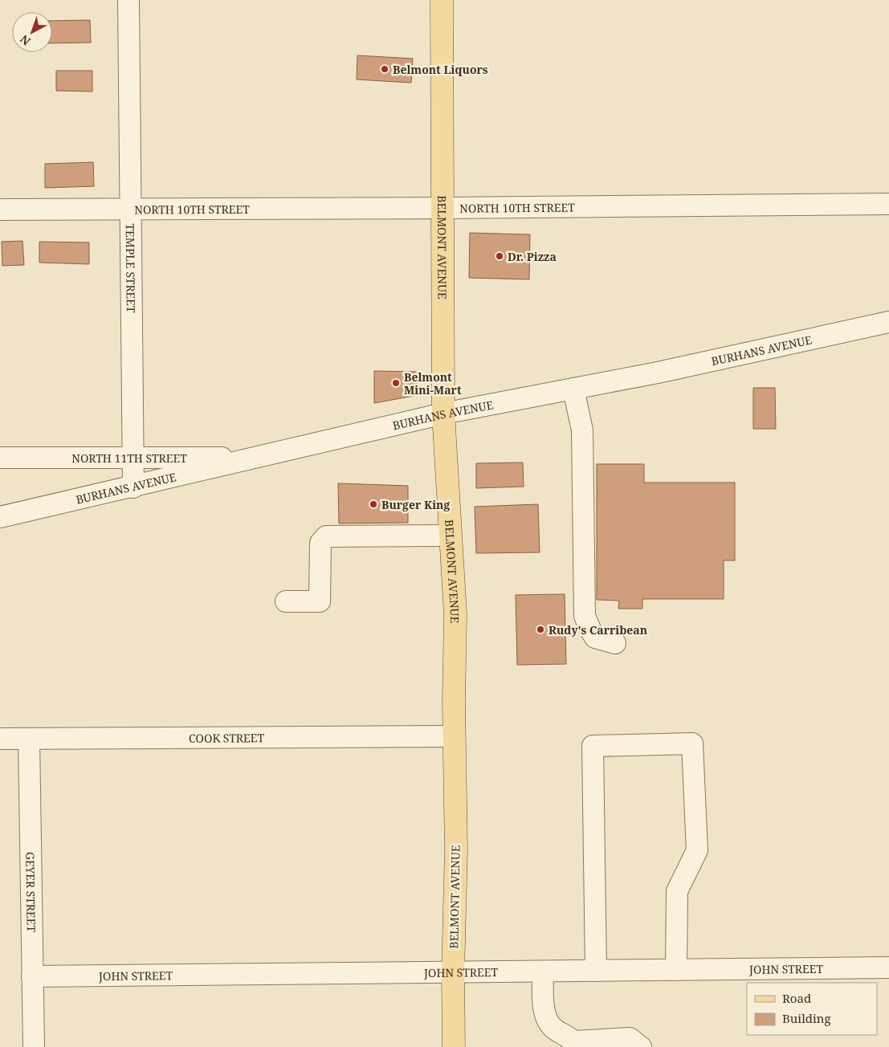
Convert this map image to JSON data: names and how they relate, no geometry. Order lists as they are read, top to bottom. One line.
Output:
{"streets":{"main road":["BELMONT AVENUE"],"street":["NORTH 10TH STREET","TEMPLE STREET","BURHANS AVENUE","NORTH 11TH STREET","COOK STREET","GEYER STREET","JOHN STREET"]},"crossings":[["NORTH 10TH STREET","BELMONT AVENUE"],["NORTH 10TH STREET","TEMPLE STREET"],["BELMONT AVENUE","BURHANS AVENUE"],["BELMONT AVENUE","COOK STREET"],["BELMONT AVENUE","JOHN STREET"],["TEMPLE STREET","BURHANS AVENUE"],["TEMPLE STREET","NORTH 11TH STREET"],["BURHANS AVENUE","NORTH 11TH STREET"],["COOK STREET","GEYER STREET"],["GEYER STREET","JOHN STREET"]],"places":["Belmont Liquors","Dr. Pizza","Belmont Mini-Mart","Burger King","Rudy's Carribean"],"legend":["Road","Building"],"north":"bottom left"}
